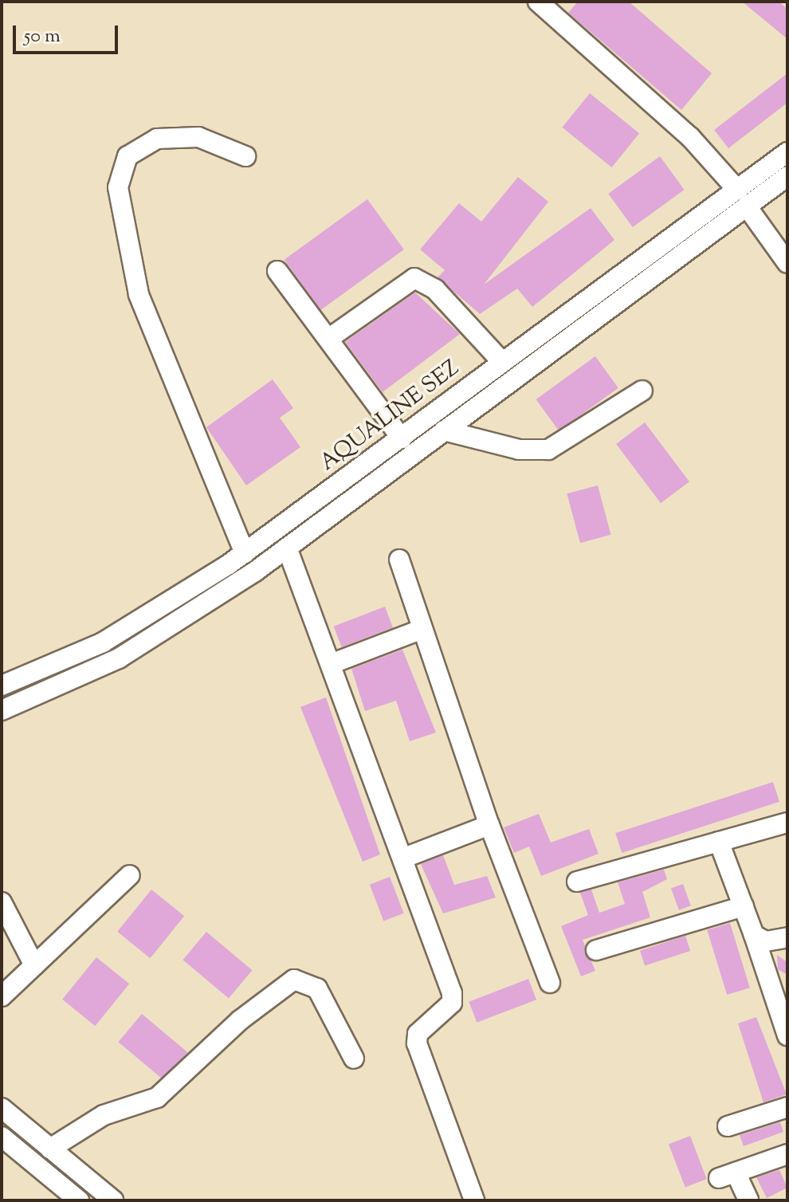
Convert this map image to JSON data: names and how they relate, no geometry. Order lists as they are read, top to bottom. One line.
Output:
{"streets":{"street":["AQUALINE SEZ"]},"scale_bar":"50 m"}
